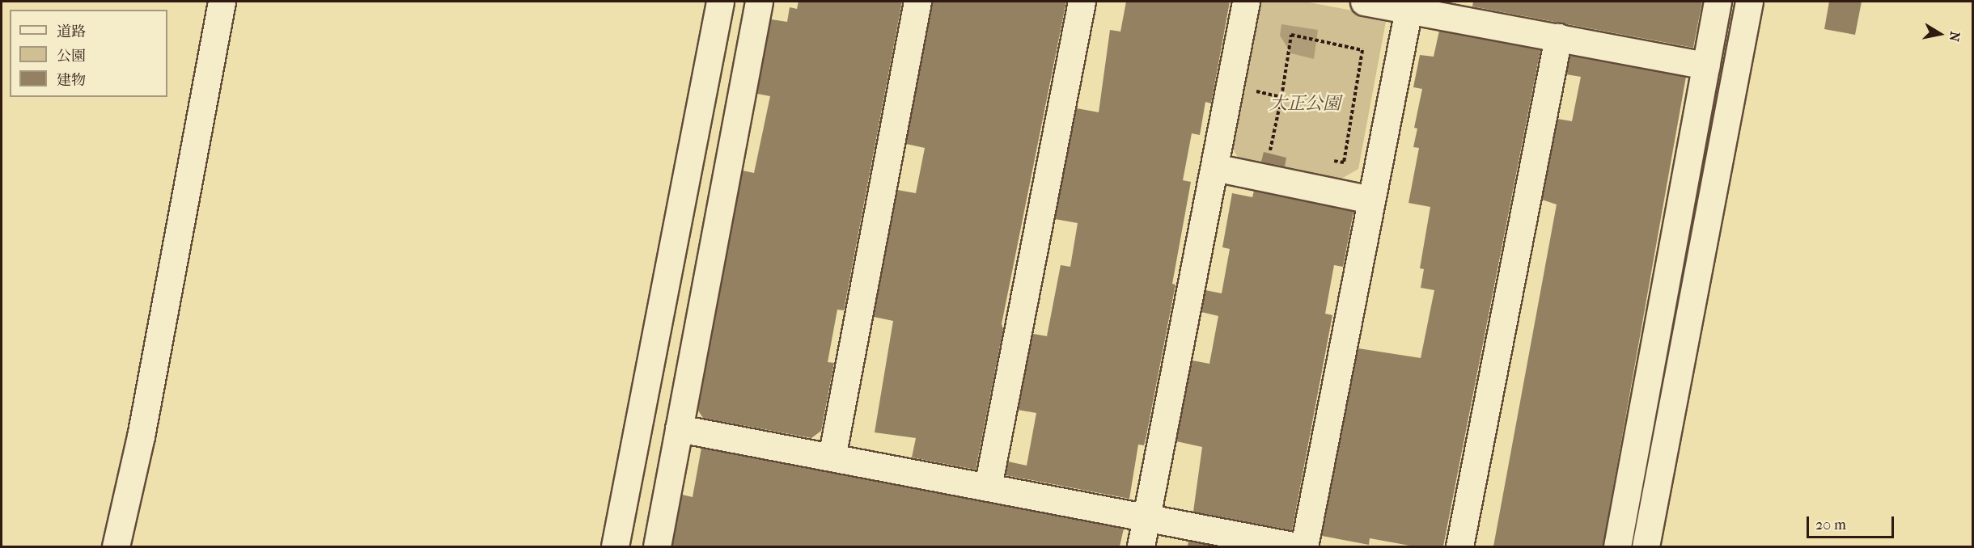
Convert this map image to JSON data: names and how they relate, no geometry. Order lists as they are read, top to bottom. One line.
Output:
{"parks":["大正公園"],"legend":["道路","公園","建物"],"scale_bar":"20 m","north":"right"}
